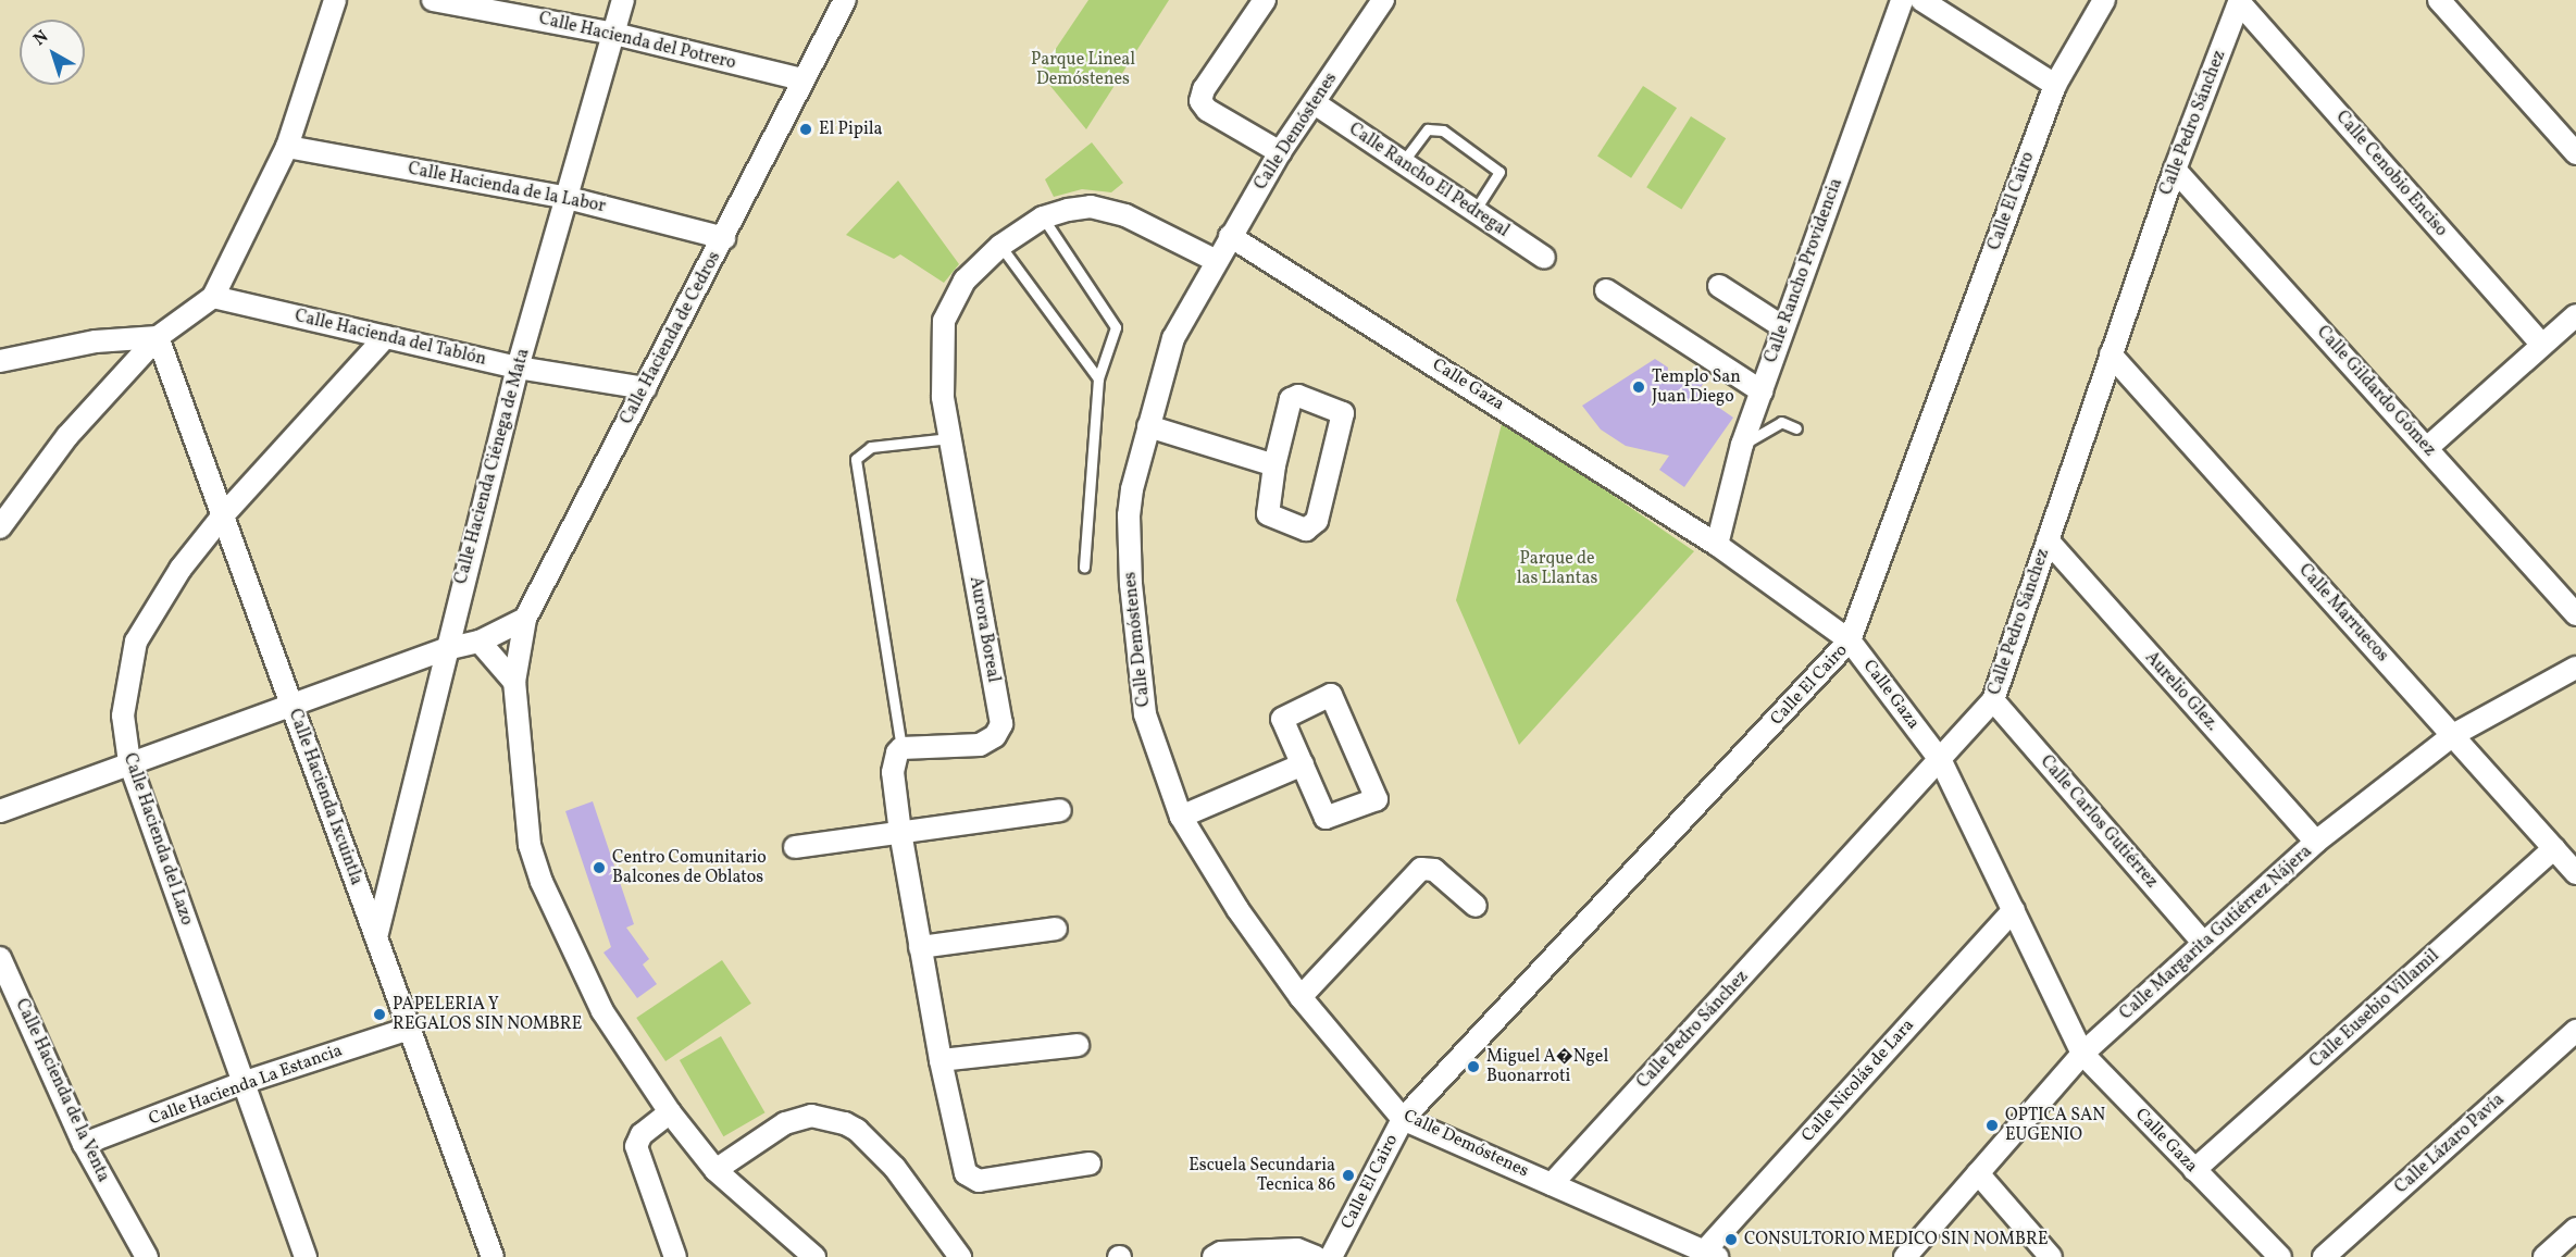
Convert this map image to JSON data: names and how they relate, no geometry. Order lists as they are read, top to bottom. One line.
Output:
{"streets":{"street":["Calle Hacienda del Potrero","Calle Pedro Sánchez","Calle Demóstenes","Calle Cenobio Enciso","Calle Rancho El Pedregal","Calle Hacienda de la Labor","Calle El Cairo","Calle Rancho Providencia","Calle Hacienda del Tablón","Calle Hacienda de Cedros","Calle Gaza","Calle Gildardo Gómez","Calle Hacienda Ciénega de Mata","Calle Marruecos","Aurora Boreal","Aurelio Glez.","Calle Hacienda Ixcuintla","Calle Carlos Gutiérrez","Calle Hacienda del Lazo","Calle Margarita Gutiérrez Nájera","Calle Eusebio Villamil","Calle Nicolás de Lara","Calle Hacienda La Estancia","Calle Hacienda de la Venta","Calle Lázaro Pavía"]},"crossings":[["Calle Hacienda del Potrero","Calle Hacienda de Cedros"],["Calle Hacienda del Potrero","Calle Hacienda Ciénega de Mata"],["Calle Pedro Sánchez","Calle Demóstenes"],["Calle Pedro Sánchez","Calle Cenobio Enciso"],["Calle Pedro Sánchez","Calle Gaza"],["Calle Pedro Sánchez","Calle Gildardo Gómez"],["Calle Pedro Sánchez","Calle Marruecos"],["Calle Pedro Sánchez","Aurelio Glez."],["Calle Pedro Sánchez","Calle Carlos Gutiérrez"],["Calle Demóstenes","Calle Rancho El Pedregal"],["Calle Demóstenes","Calle El Cairo"],["Calle Demóstenes","Calle Gaza"],["Calle Demóstenes","Aurora Boreal"],["Calle Demóstenes","Calle Nicolás de Lara"],["Calle Hacienda de la Labor","Calle Hacienda de Cedros"],["Calle Hacienda de la Labor","Calle Hacienda Ciénega de Mata"],["Calle El Cairo","Calle Gaza"],["Calle Rancho Providencia","Calle Gaza"],["Calle Hacienda del Tablón","Calle Hacienda de Cedros"],["Calle Hacienda del Tablón","Calle Hacienda Ciénega de Mata"],["Calle Hacienda del Tablón","Calle Hacienda del Lazo"],["Calle Gaza","Calle Margarita Gutiérrez Nájera"],["Calle Gaza","Calle Eusebio Villamil"],["Calle Gaza","Calle Nicolás de Lara"],["Calle Hacienda Ciénega de Mata","Calle Hacienda Ixcuintla"],["Calle Marruecos","Calle Margarita Gutiérrez Nájera"],["Calle Marruecos","Calle Eusebio Villamil"],["Aurelio Glez.","Calle Margarita Gutiérrez Nájera"],["Calle Hacienda Ixcuintla","Calle Hacienda del Lazo"],["Calle Hacienda Ixcuintla","Calle Hacienda La Estancia"],["Calle Carlos Gutiérrez","Calle Margarita Gutiérrez Nájera"],["Calle Hacienda del Lazo","Calle Hacienda La Estancia"],["Calle Hacienda La Estancia","Calle Hacienda de la Venta"]],"parks":["Parque Lineal Demóstenes","Parque de las Llantas"],"places":["El Pipila","Templo San Juan Diego","Centro Comunitario Balcones de Oblatos","PAPELERIA Y REGALOS SIN NOMBRE","Miguel A�Ngel Buonarroti","OPTICA SAN EUGENIO","Escuela Secundaria Tecnica 86","CONSULTORIO MEDICO SIN NOMBRE"],"north":"top left"}
